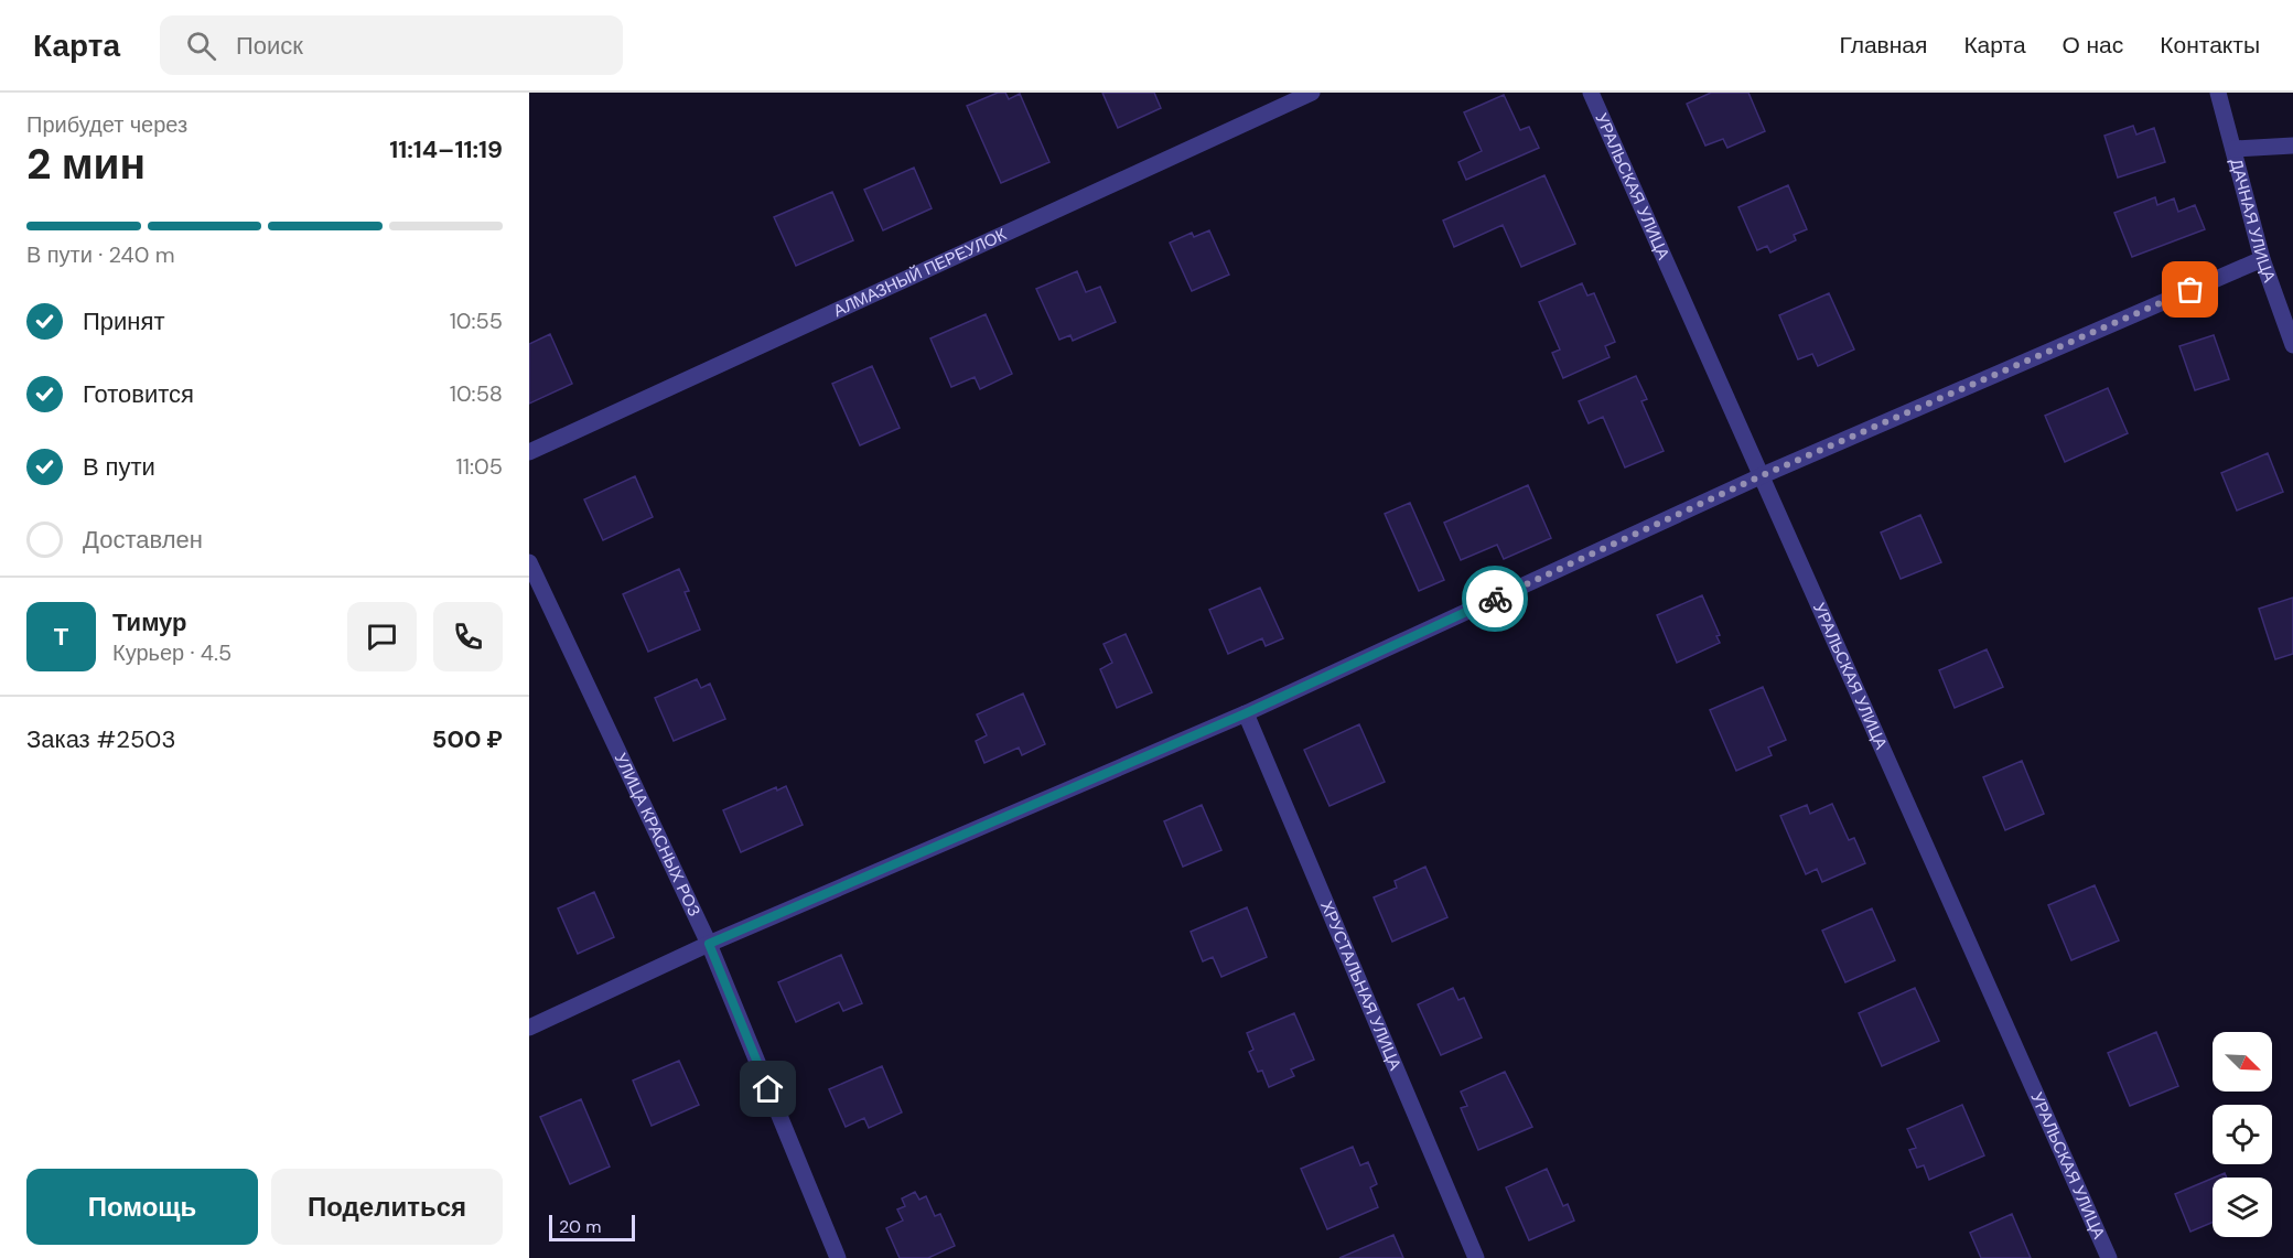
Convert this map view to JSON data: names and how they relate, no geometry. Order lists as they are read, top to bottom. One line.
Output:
{"streets":{"street":["УРАЛЬСКАЯ УЛИЦА","ДАЧНАЯ УЛИЦА","АЛМАЗНЫЙ ПЕРЕУЛОК","УЛИЦА КРАСНЫХ РОЗ","ХРУСТАЛЬНАЯ УЛИЦА"]},"scale_bar":"20 m","north":"bottom right","page":{"header":"Карта","search":"Поиск","nav":["Главная","Карта","О нас","Контакты"],"heading":["2 мин","Прибудет через","11:14–11:19"],"panel":["Тимур","Курьер · 4.5","Заказ #2503","500 ₽"],"bar":"В пути · 240 m","list":[["Принят","10:55"],["Готовится","10:58"],["В пути","11:05"],"Доставлен"],"round":"Т","buttons":["Помощь","Поделиться"],"scale":"20 m"}}
